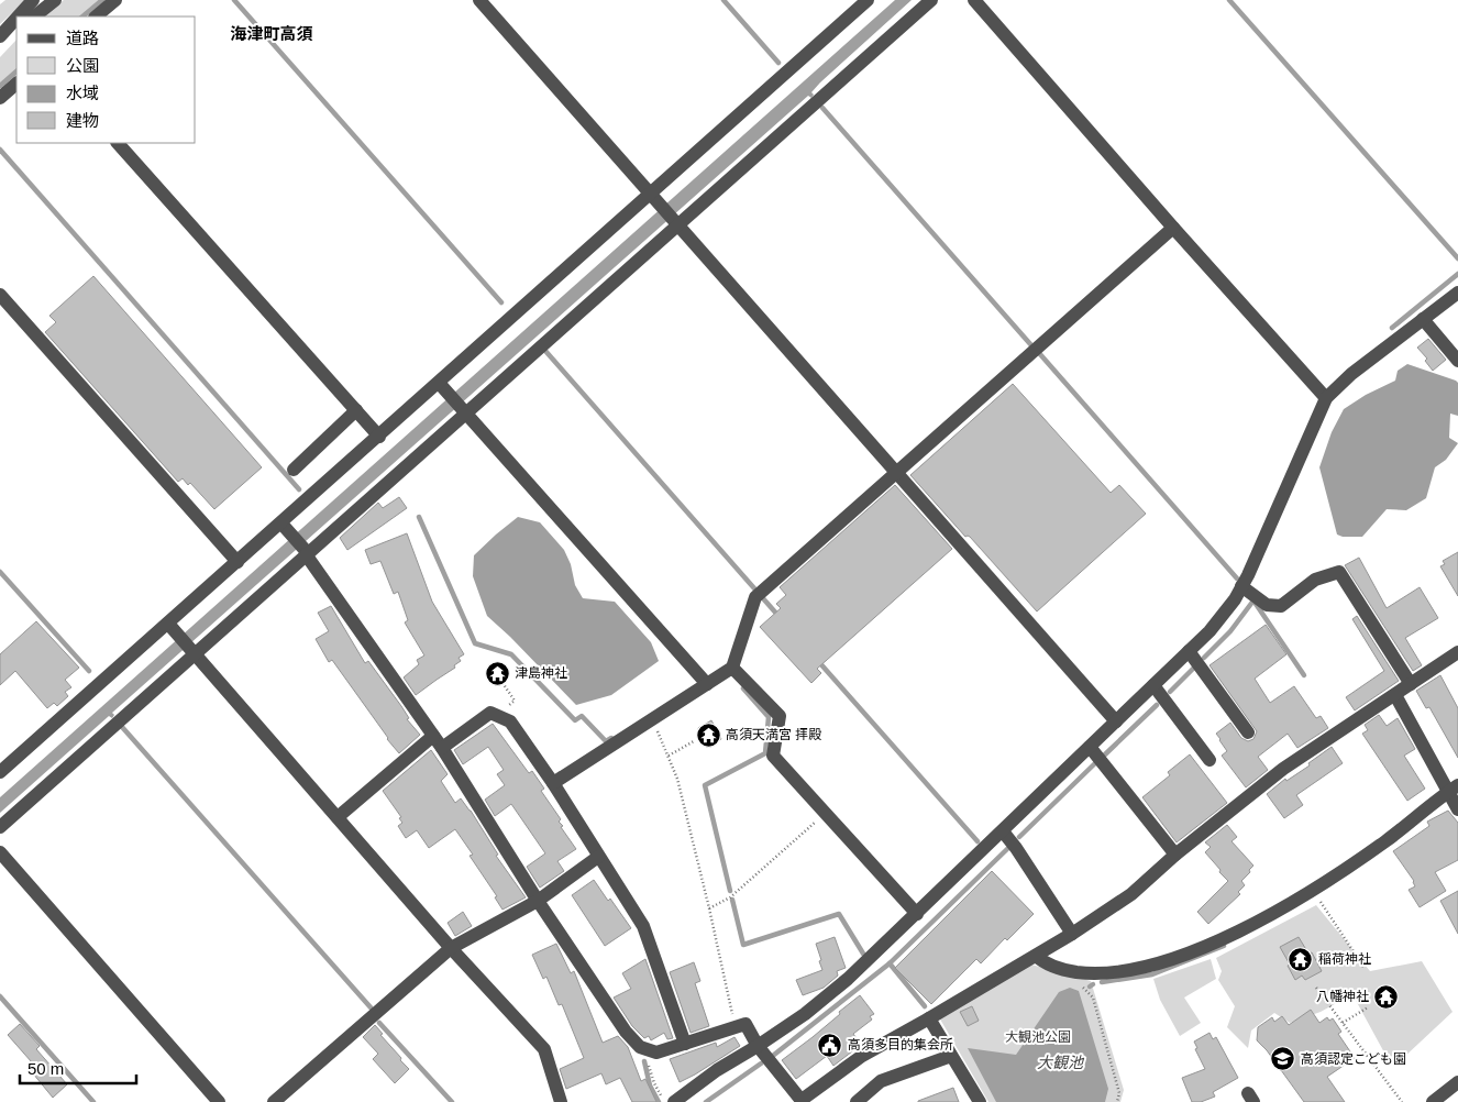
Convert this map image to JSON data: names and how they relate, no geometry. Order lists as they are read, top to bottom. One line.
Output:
{"districts":["海津町高須"],"water":["大観池"],"parks":["大観池公園"],"places":{"temple":["津島神社","高須天満宮 拝殿","稲荷神社","八幡神社"],"public building":["高須多目的集会所"],"school or university":["高須認定こども園"]},"legend":["道路","公園","水域","建物"],"scale_bar":"50 m"}
